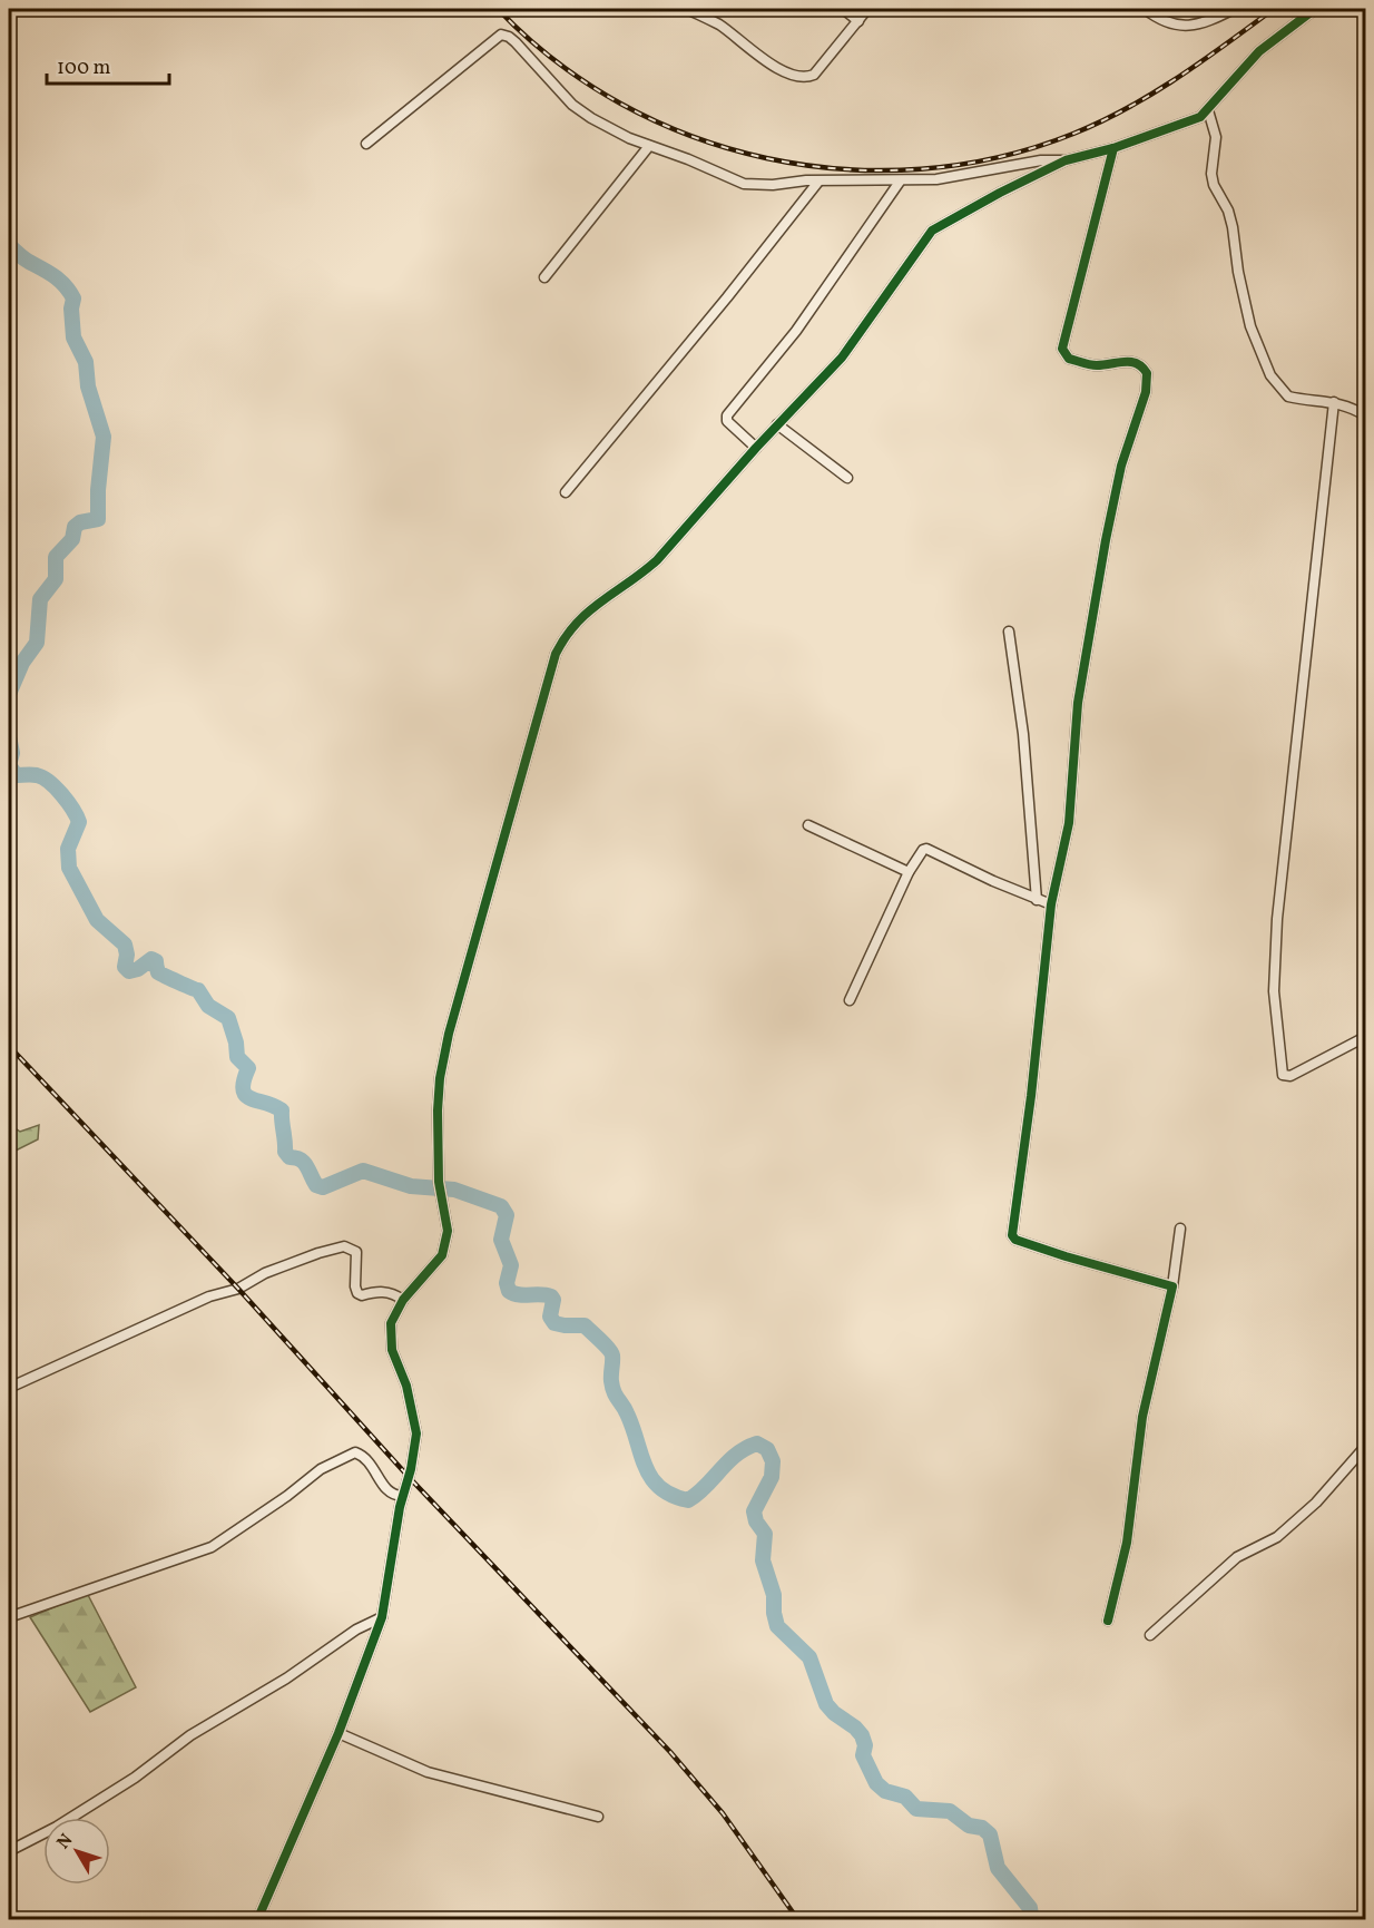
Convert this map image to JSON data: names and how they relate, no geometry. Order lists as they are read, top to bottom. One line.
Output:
{"scale_bar":"100 m","north":"top left"}
